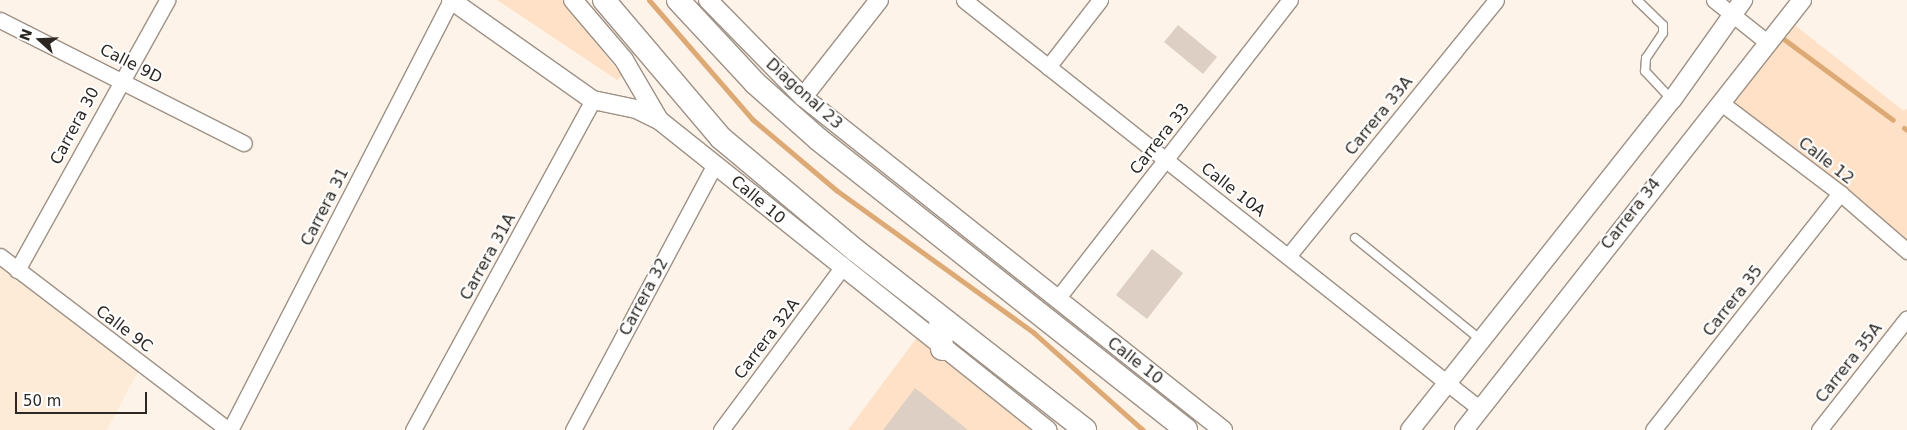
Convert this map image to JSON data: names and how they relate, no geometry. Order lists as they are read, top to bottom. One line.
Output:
{"streets":{"main road":["Calle 10"],"street":["Calle 9D","Diagonal 23","Carrera 33A","Carrera 30","Carrera 33","Calle 12","Calle 10A","Carrera 31","Carrera 34","Carrera 31A","Carrera 32","Carrera 35","Calle 9C","Carrera 32A","Carrera 35A"]},"crossings":[["Calle 9D","Carrera 30"],["Diagonal 23","Calle 10"],["Carrera 33A","Calle 10A"],["Carrera 30","Calle 9C"],["Carrera 33","Calle 10A"],["Carrera 33","Calle 10"],["Calle 12","Carrera 34"],["Calle 12","Carrera 35"],["Calle 10A","Carrera 34"],["Calle 10","Carrera 31"],["Calle 10","Carrera 31A"],["Calle 10","Carrera 32"],["Calle 10","Carrera 32A"],["Carrera 31","Calle 9C"]],"scale_bar":"50 m","north":"left"}
